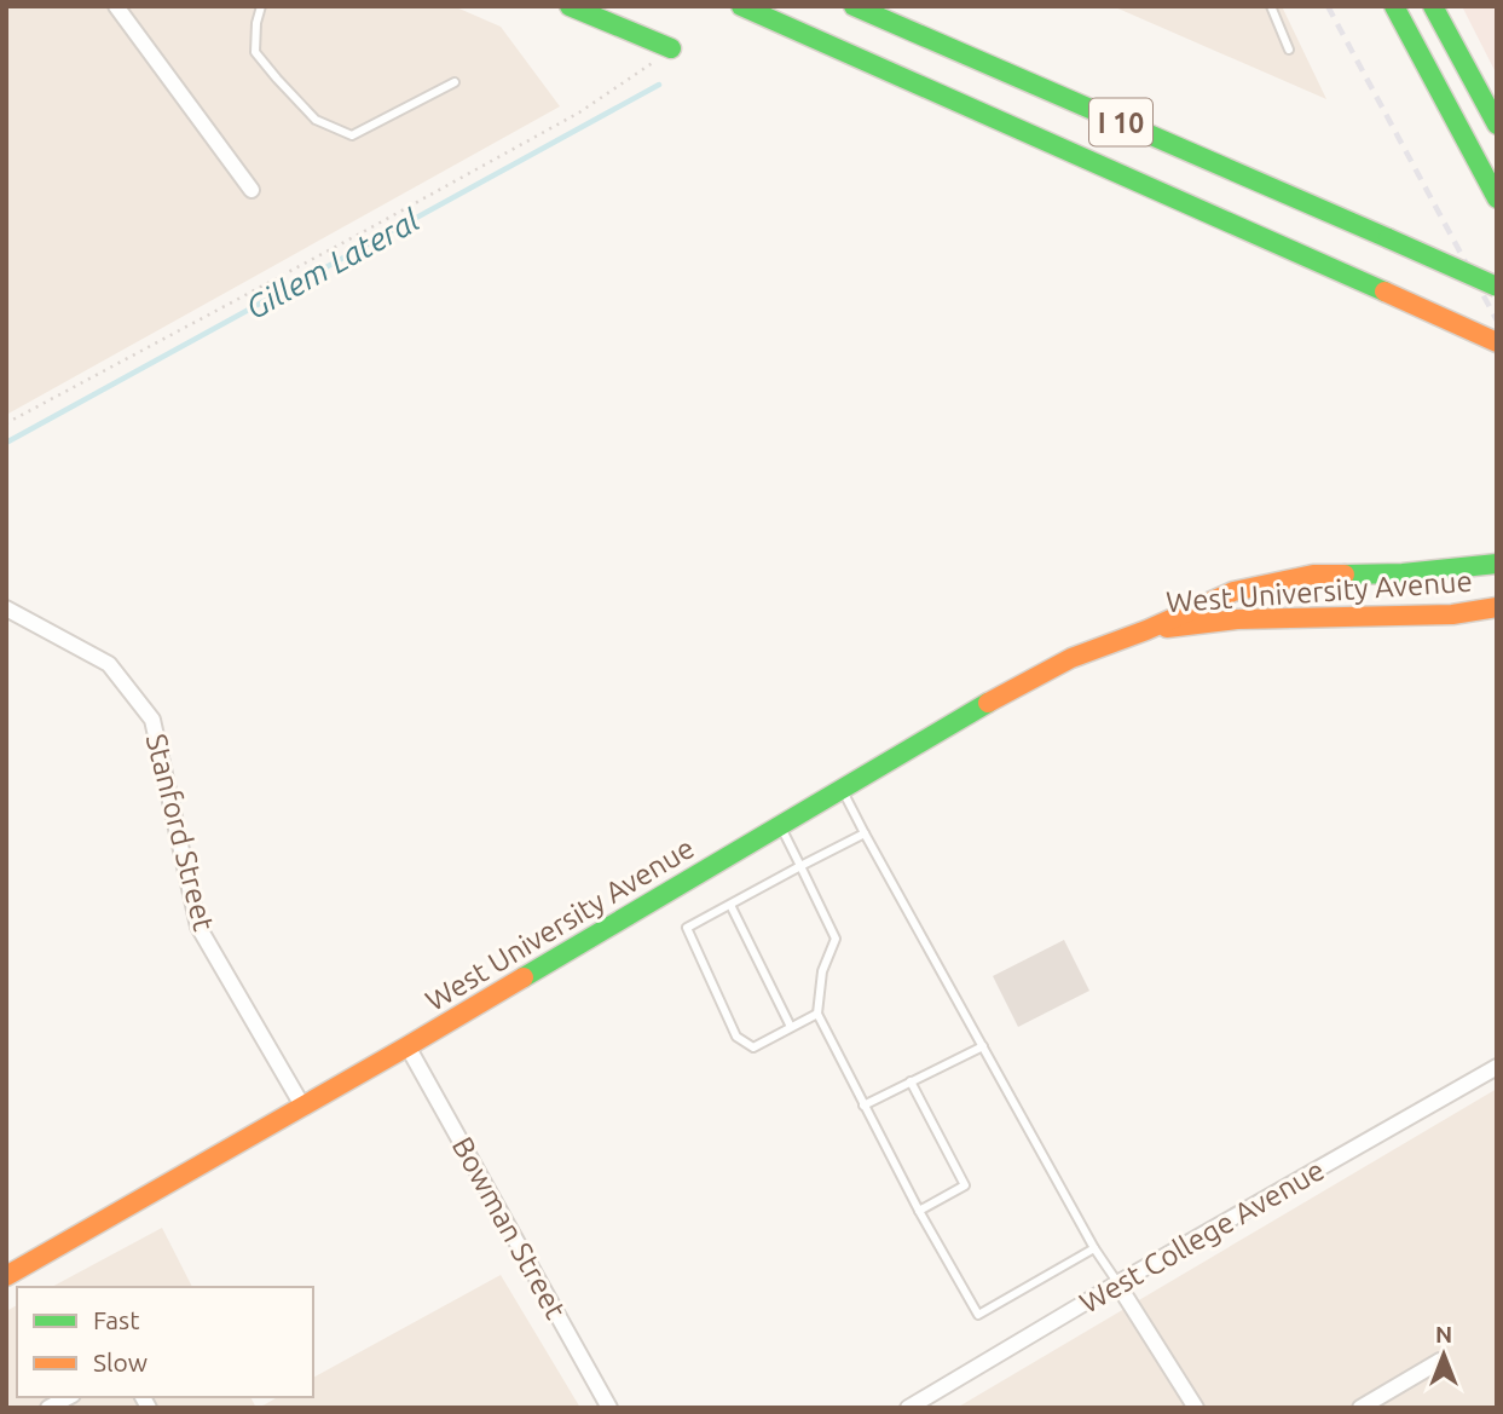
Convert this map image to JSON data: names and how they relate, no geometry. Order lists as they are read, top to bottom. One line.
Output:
{"streets":{"main road":["I 10","West University Avenue"],"street":["Stanford Street","Bowman Street","West College Avenue"]},"crossings":[["West University Avenue","Stanford Street"],["West University Avenue","Bowman Street"]],"water":["Gillem Lateral"],"legend":["Fast","Slow"],"north":"top"}
